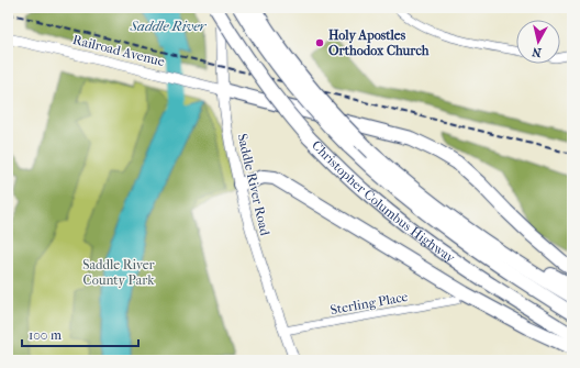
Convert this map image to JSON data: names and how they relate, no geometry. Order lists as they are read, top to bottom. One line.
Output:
{"streets":{"highway":["Christopher Columbus Highway"],"street":["Railroad Avenue","Saddle River Road","Sterling Place"]},"crossings":[["Railroad Avenue","Saddle River Road"],["Saddle River Road","Sterling Place"]],"water":["Saddle River"],"parks":["Saddle River County Park"],"places":["Holy Apostles Orthodox Church"],"scale_bar":"100 m","north":"bottom"}
